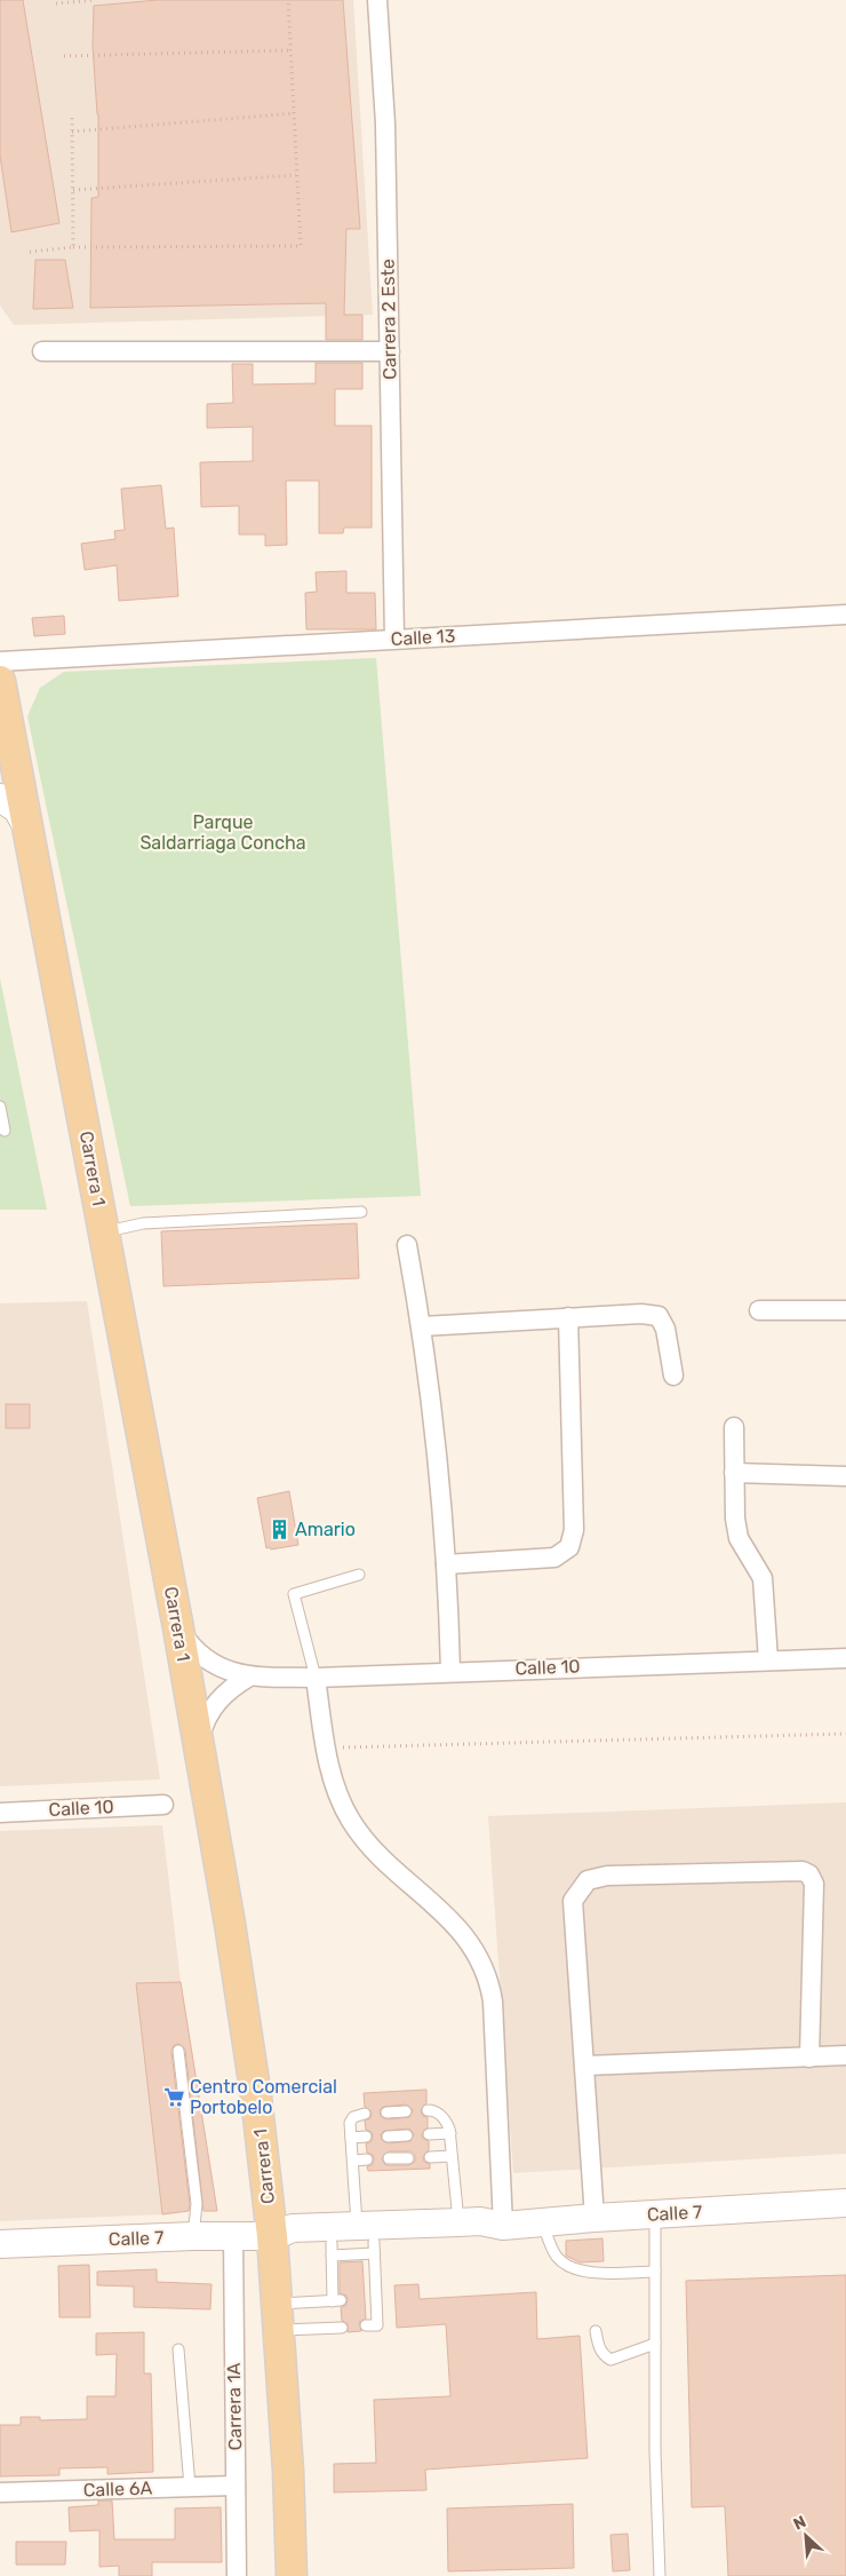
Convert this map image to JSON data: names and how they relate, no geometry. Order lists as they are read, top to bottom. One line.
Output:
{"streets":{"main road":["Carrera 1"],"street":["Carrera 2 Este","Calle 13","Calle 10","Calle 7","Carrera 1A","Calle 6A"]},"crossings":[["Carrera 2 Este","Calle 13"],["Carrera 1","Calle 10"],["Carrera 1","Calle 7"],["Calle 7","Carrera 1A"],["Carrera 1A","Calle 6A"]],"parks":["Parque Saldarriaga Concha"],"places":{"building":["Amario"],"supermarket":["Centro Comercial Portobelo"]},"north":"top left"}
